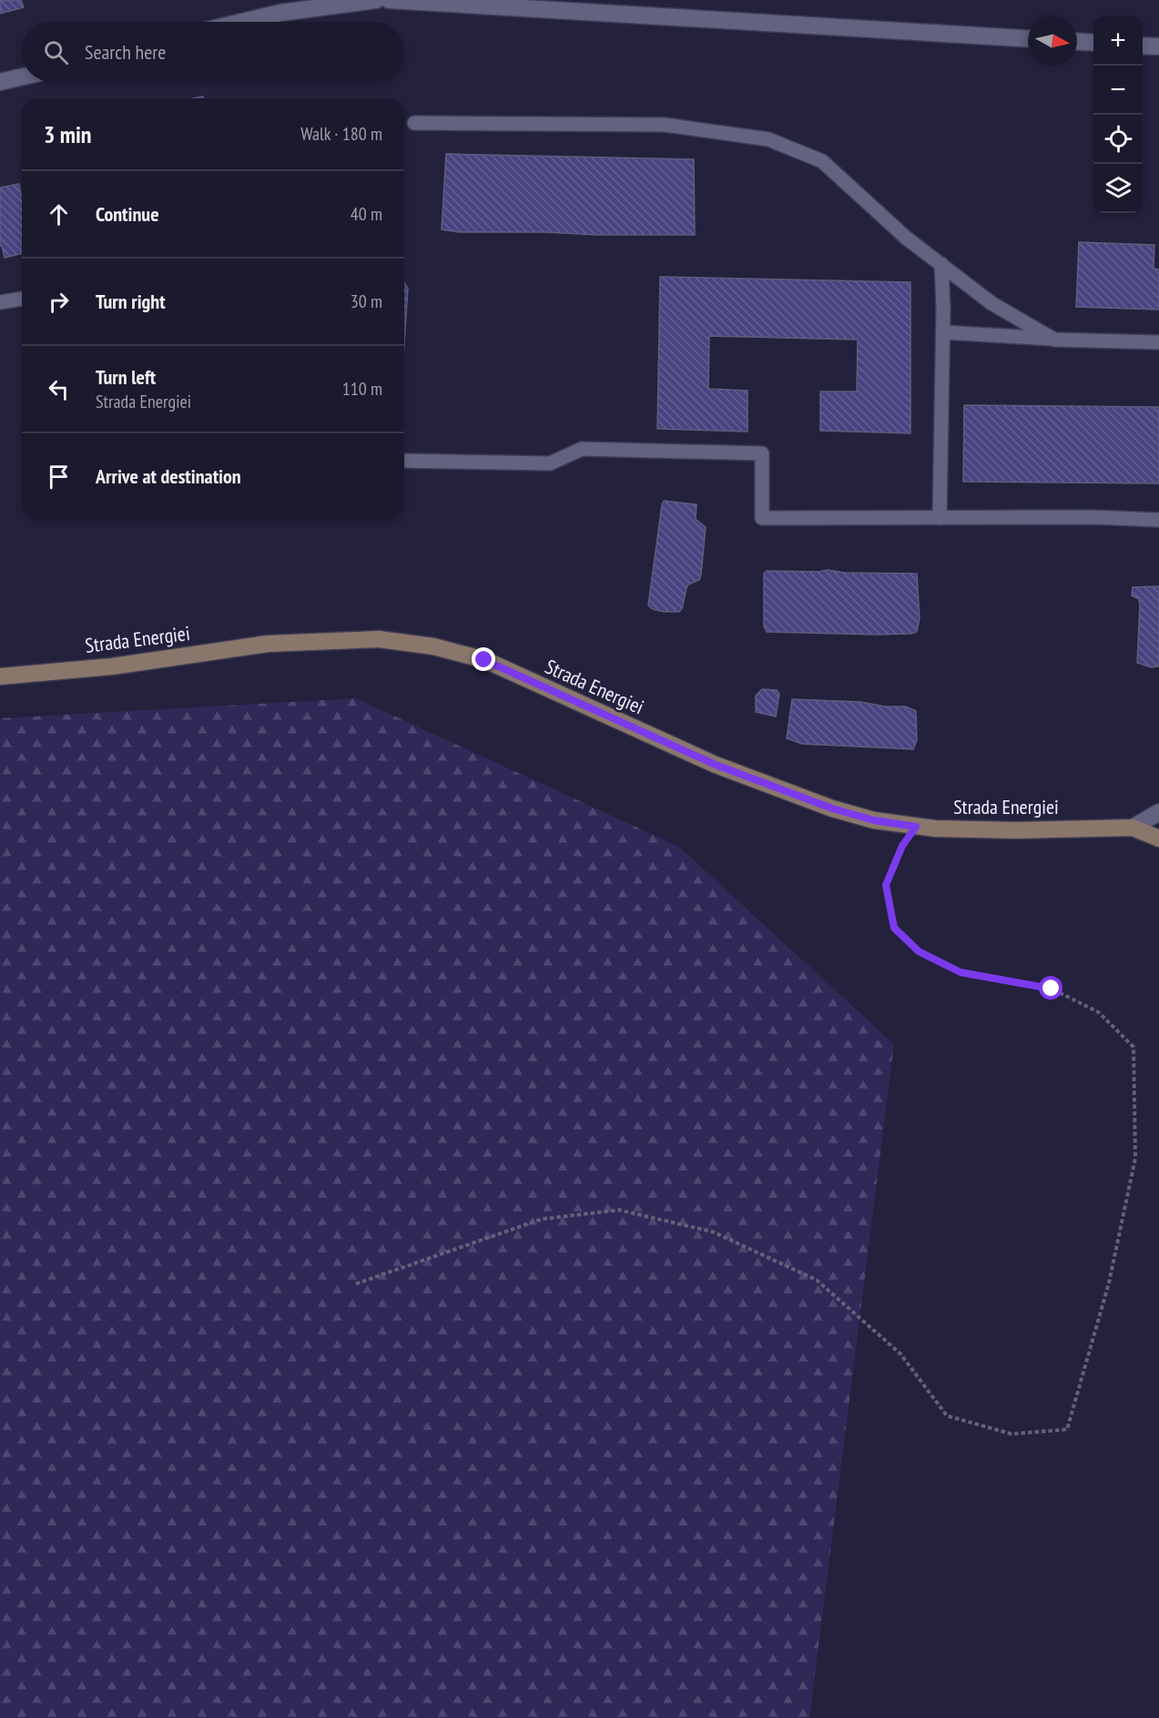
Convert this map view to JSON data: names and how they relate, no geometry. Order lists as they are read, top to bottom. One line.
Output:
{"streets":{"street":["Strada Energiei"]},"north":"right","page":{"map_buttons":["+","−"],"search":"Search here","heading":["3 min","Walk · 180 m"],"list":[["Continue","40 m"],["Turn right","30 m"],["Turn left","Strada Energiei","110 m"],"Arrive at destination"]}}
